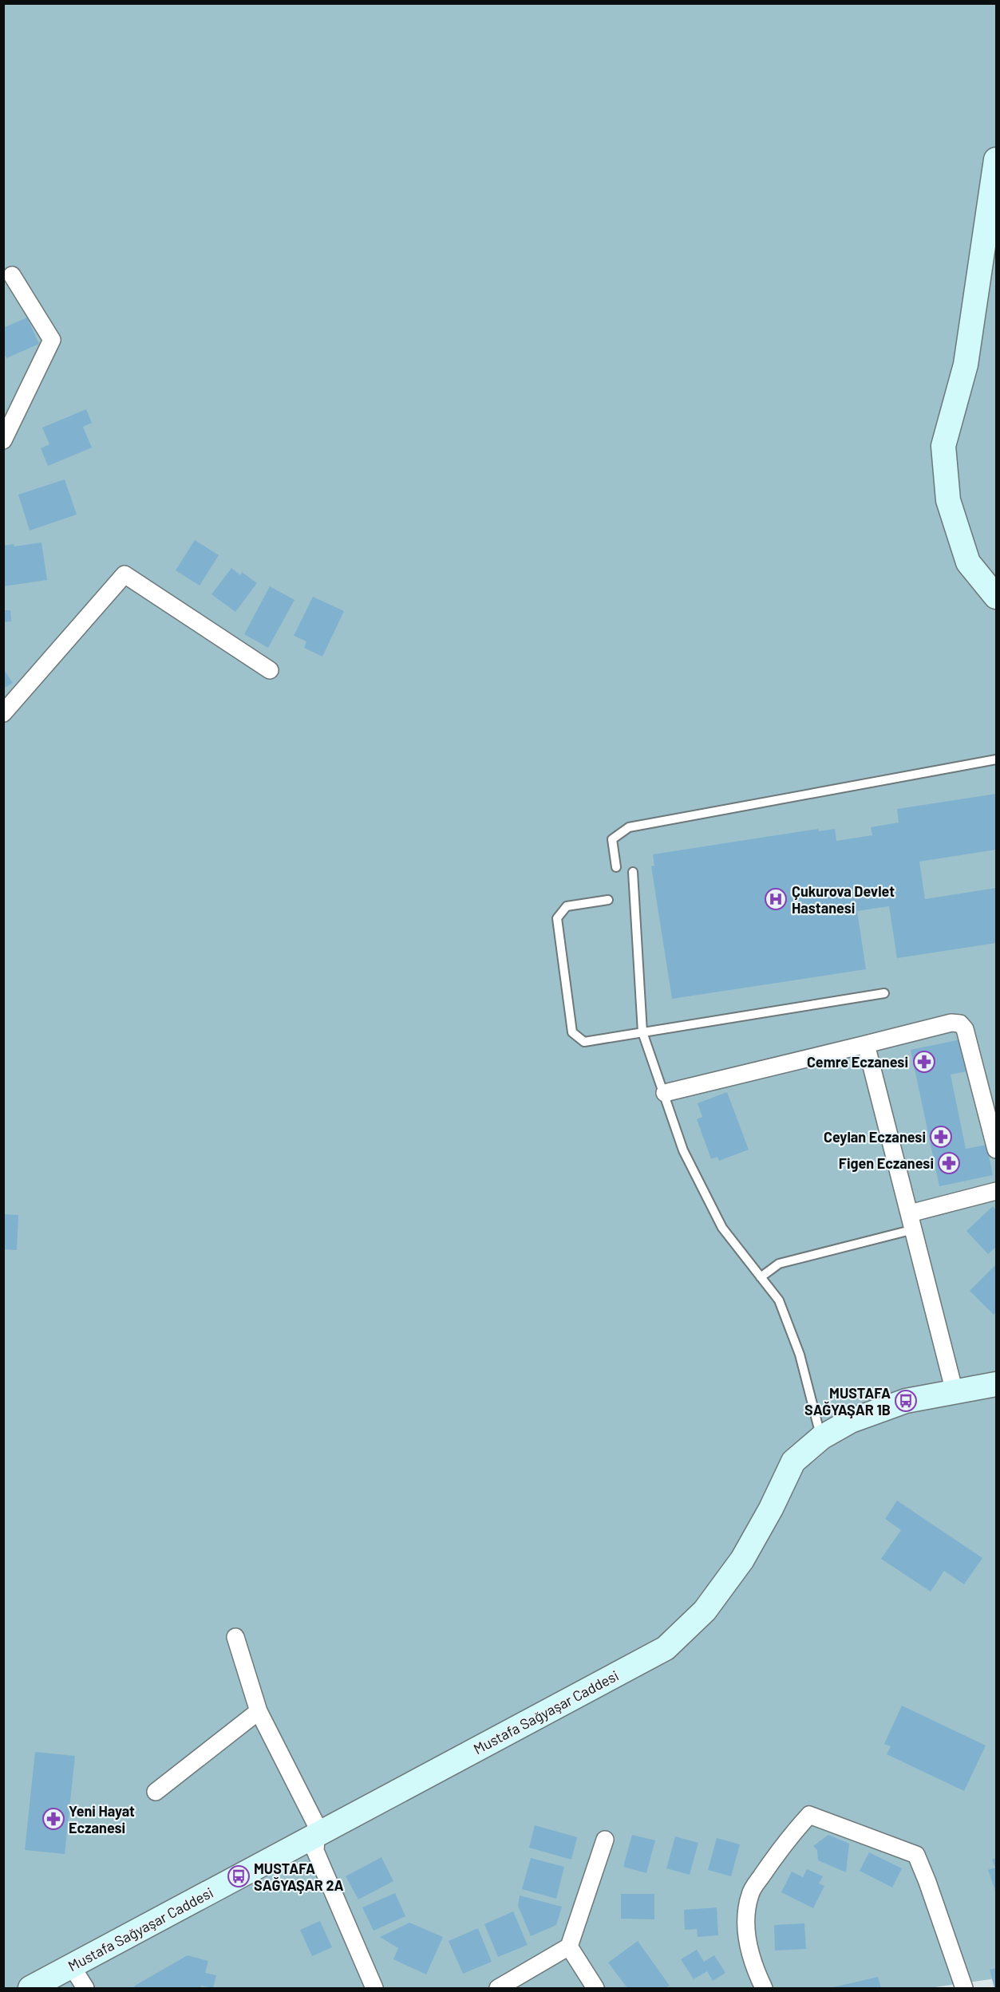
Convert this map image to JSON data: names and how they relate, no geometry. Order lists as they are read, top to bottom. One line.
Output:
{"streets":{"street":["Mustafa Sağyaşar Caddesi"]},"places":{"hospital":["Çukurova Devlet Hastanesi"],"pharmacy":["Cemre Eczanesi","Ceylan Eczanesi","Figen Eczanesi","Yeni Hayat Eczanesi"],"bus stop":["MUSTAFA SAĞYAŞAR 1B","MUSTAFA SAĞYAŞAR 2A"]}}
